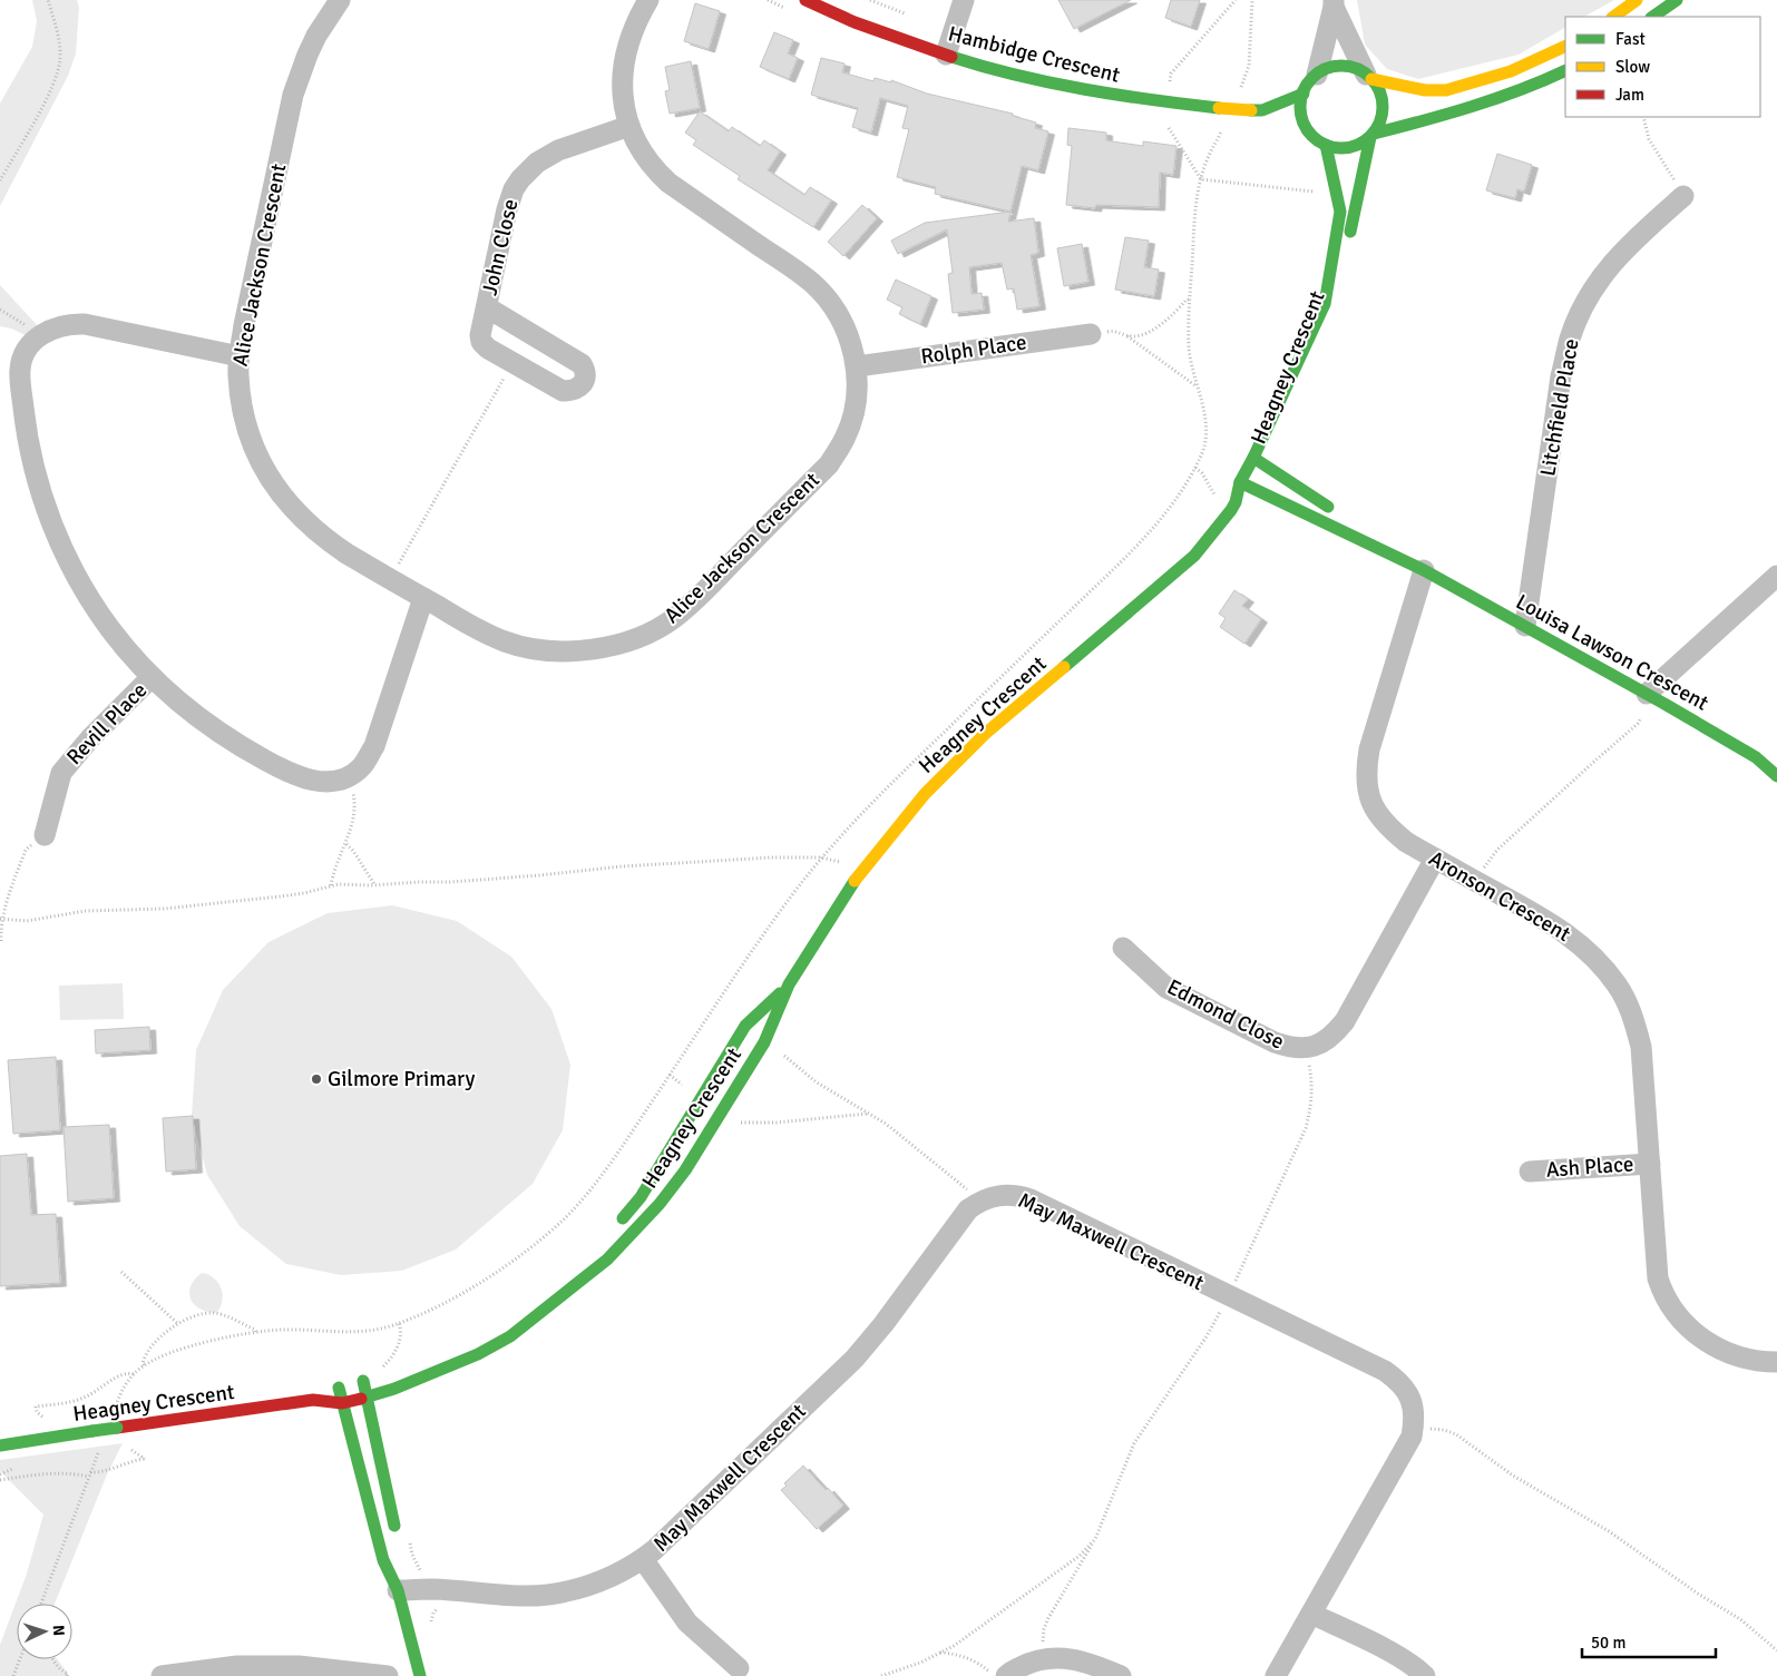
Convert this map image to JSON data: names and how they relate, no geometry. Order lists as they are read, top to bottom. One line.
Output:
{"streets":{"street":["Hambidge Crescent","John Close","Alice Jackson Crescent","Rolph Place","Heagney Crescent","Litchfield Place","Louisa Lawson Crescent","Revill Place","Aronson Crescent","Edmond Close","Ash Place","May Maxwell Crescent"]},"crossings":[["Hambidge Crescent","Heagney Crescent"],["John Close","Alice Jackson Crescent"],["Alice Jackson Crescent","Rolph Place"],["Heagney Crescent","Louisa Lawson Crescent"],["Litchfield Place","Louisa Lawson Crescent"],["Louisa Lawson Crescent","Aronson Crescent"],["Aronson Crescent","Edmond Close"],["Aronson Crescent","Ash Place"]],"places":["Gilmore Primary"],"legend":["Fast","Slow","Jam"],"scale_bar":"50 m","north":"right"}
